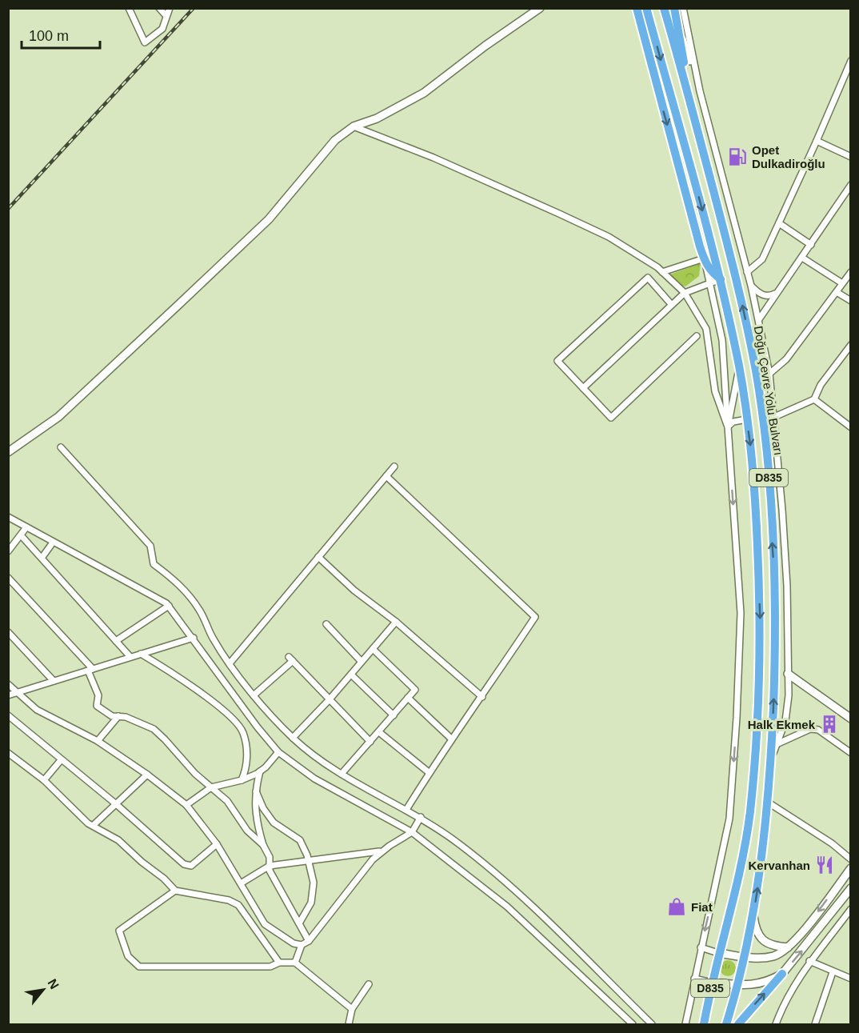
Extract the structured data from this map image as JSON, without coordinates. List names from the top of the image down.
{
  "streets": {
    "highway": ["Doğu Çevre Yolu Bulvarı", "D835"]
  },
  "crossings": [
    ["Doğu Çevre Yolu Bulvarı", "D835"]
  ],
  "places": {
    "fuel station": ["Opet Dulkadiroğlu"],
    "building": ["Halk Ekmek"],
    "restaurant": ["Kervanhan"],
    "shop": ["Fiat"]
  },
  "scale_bar": "100 m",
  "north": "top right"
}
